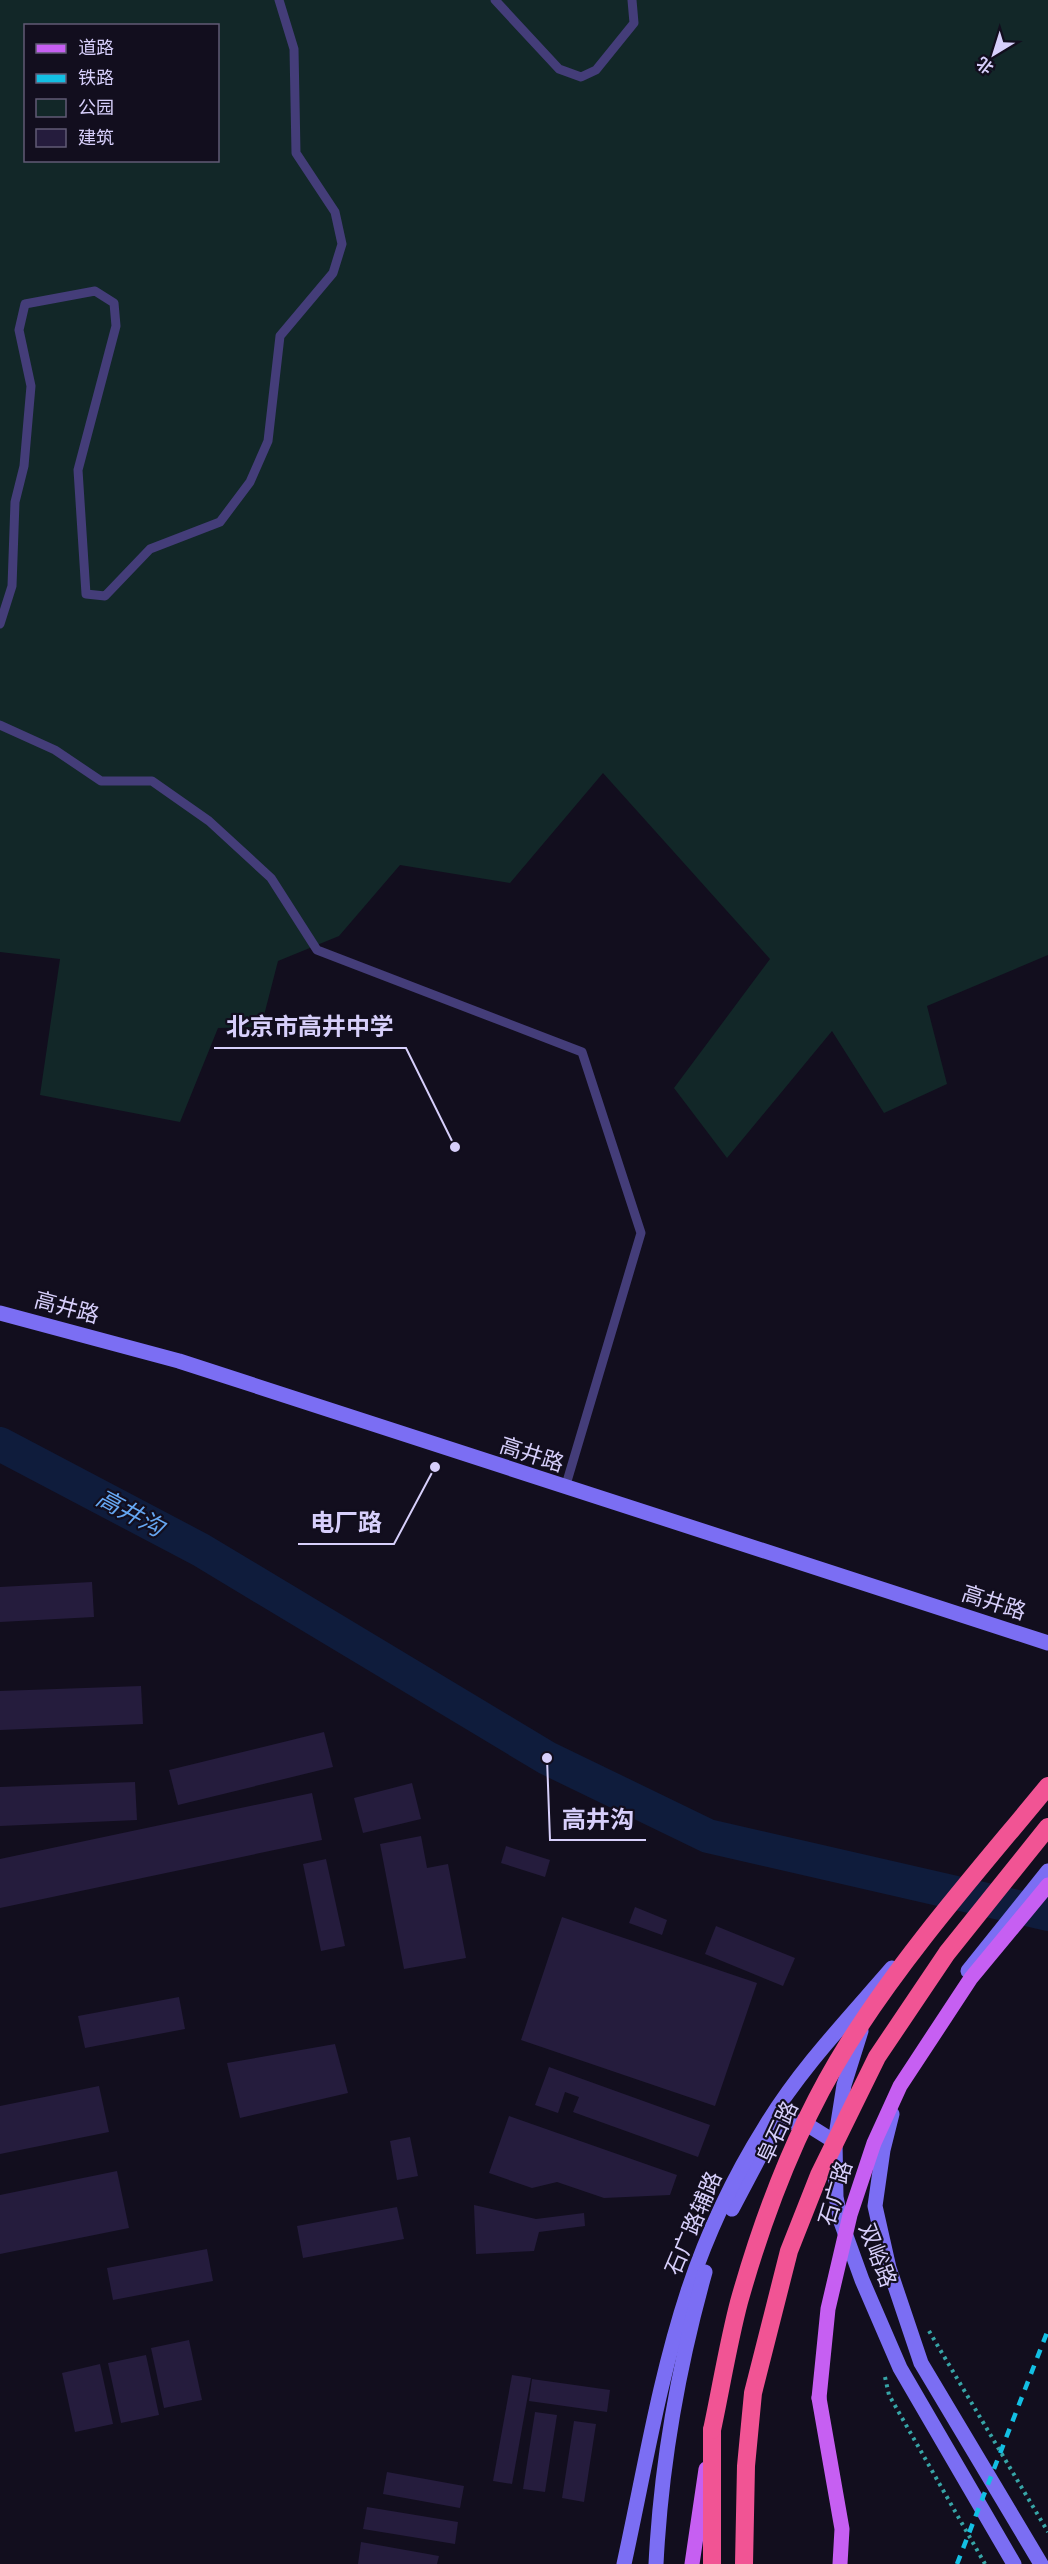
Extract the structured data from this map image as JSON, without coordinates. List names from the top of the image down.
{
  "streets": {
    "highway": ["阜石路"],
    "main road": ["石广路"],
    "street": ["高井路", "石广路辅路", "双峪路"]
  },
  "crossings": [
    ["石广路辅路", "双峪路"]
  ],
  "water": ["高井沟"],
  "places": ["北京市高井中学", "电厂路", "高井沟"],
  "legend": [
    "道路",
    "铁路",
    "公园",
    "建筑"
  ],
  "north": "bottom left"
}
